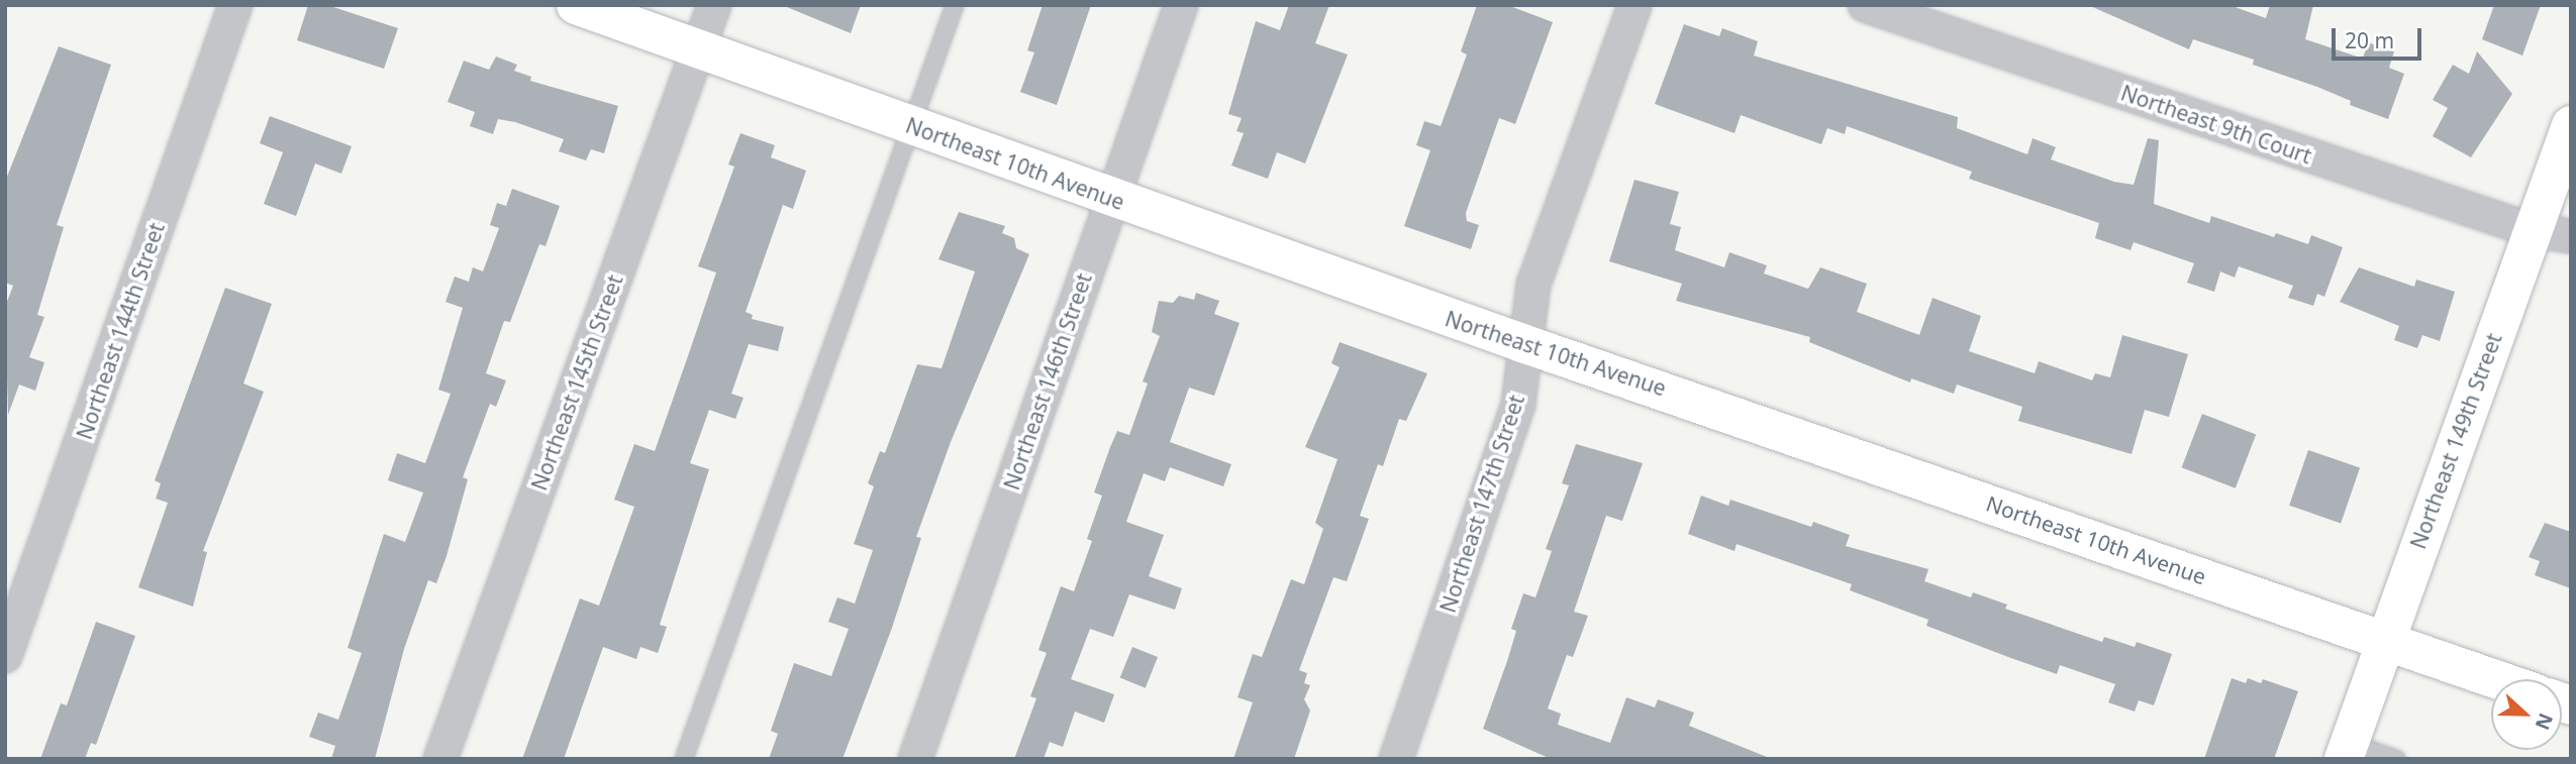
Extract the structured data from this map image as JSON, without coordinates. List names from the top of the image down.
{
  "streets": {
    "street": [
      "Northeast 9th Court",
      "Northeast 10th Avenue",
      "Northeast 144th Street",
      "Northeast 146th Street",
      "Northeast 145th Street",
      "Northeast 149th Street",
      "Northeast 147th Street"
    ]
  },
  "crossings": [
    ["Northeast 9th Court", "Northeast 149th Street"],
    ["Northeast 10th Avenue", "Northeast 146th Street"],
    ["Northeast 10th Avenue", "Northeast 145th Street"],
    ["Northeast 10th Avenue", "Northeast 149th Street"],
    ["Northeast 10th Avenue", "Northeast 147th Street"]
  ],
  "scale_bar": "20 m",
  "north": "right"
}
